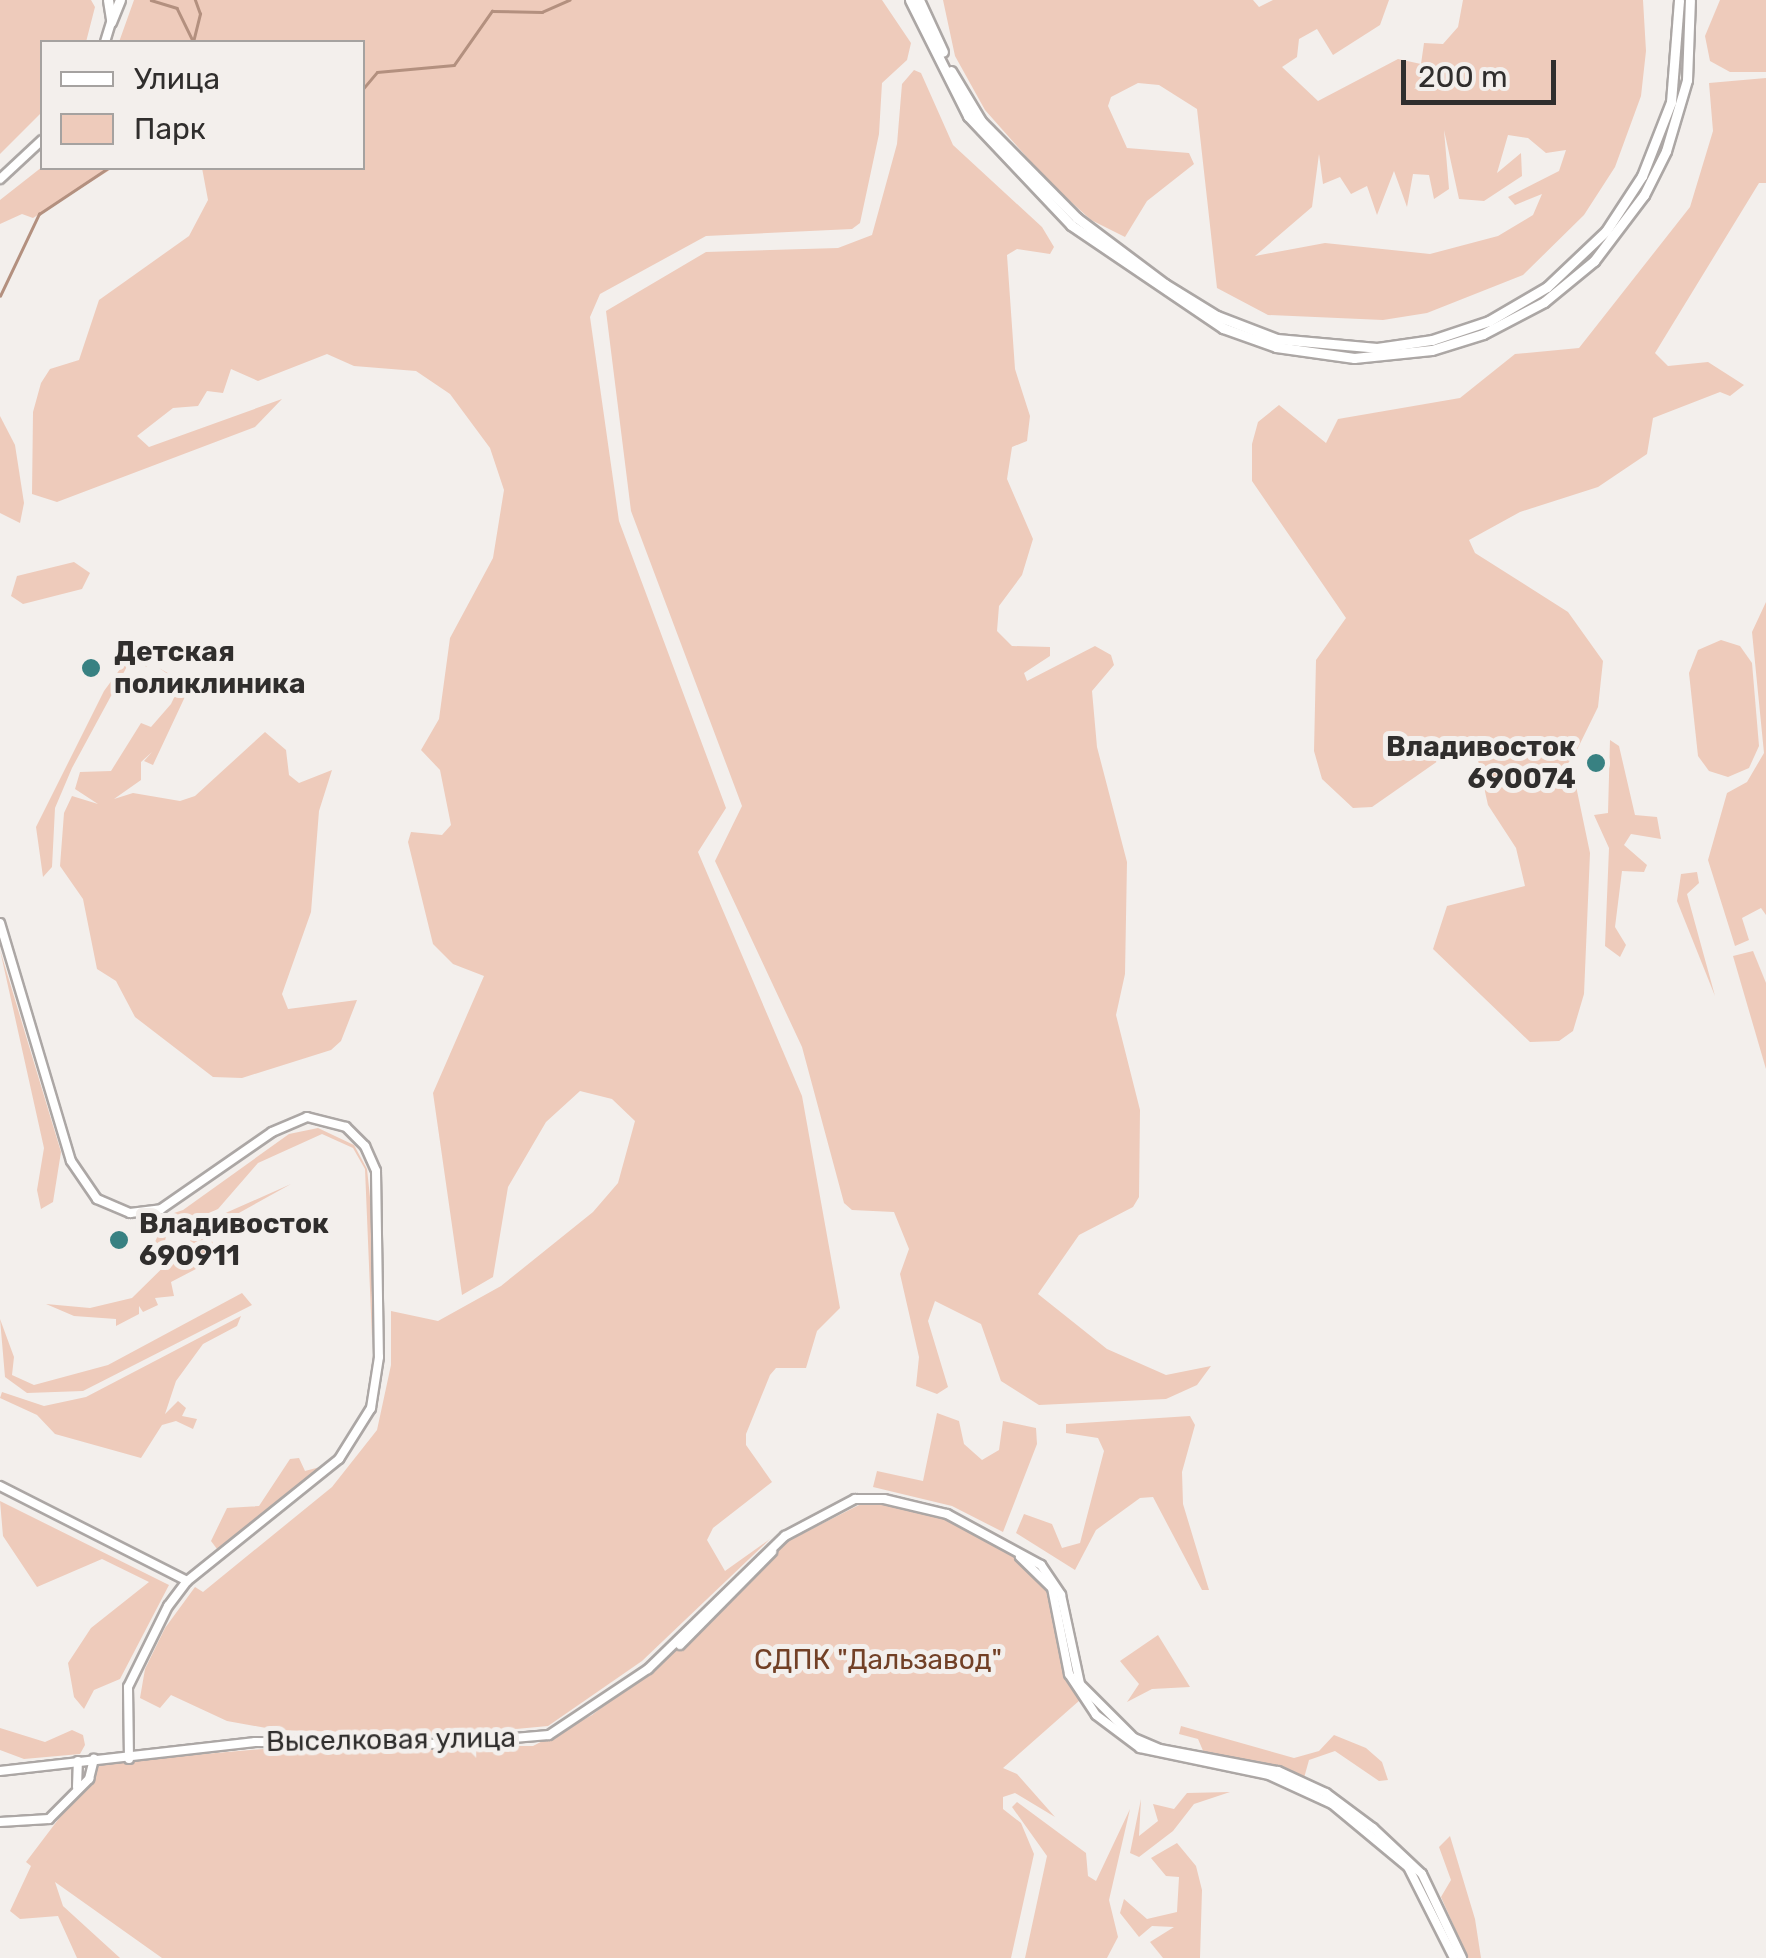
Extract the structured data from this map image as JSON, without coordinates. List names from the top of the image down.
{
  "streets": {
    "main road": ["Выселковая улица"]
  },
  "parks": ["СДПК \"Дальзавод\""],
  "places": ["Детская поликлиника", "Владивосток 690074", "Владивосток 690911"],
  "legend": ["Улица", "Парк"],
  "scale_bar": "200 m"
}
